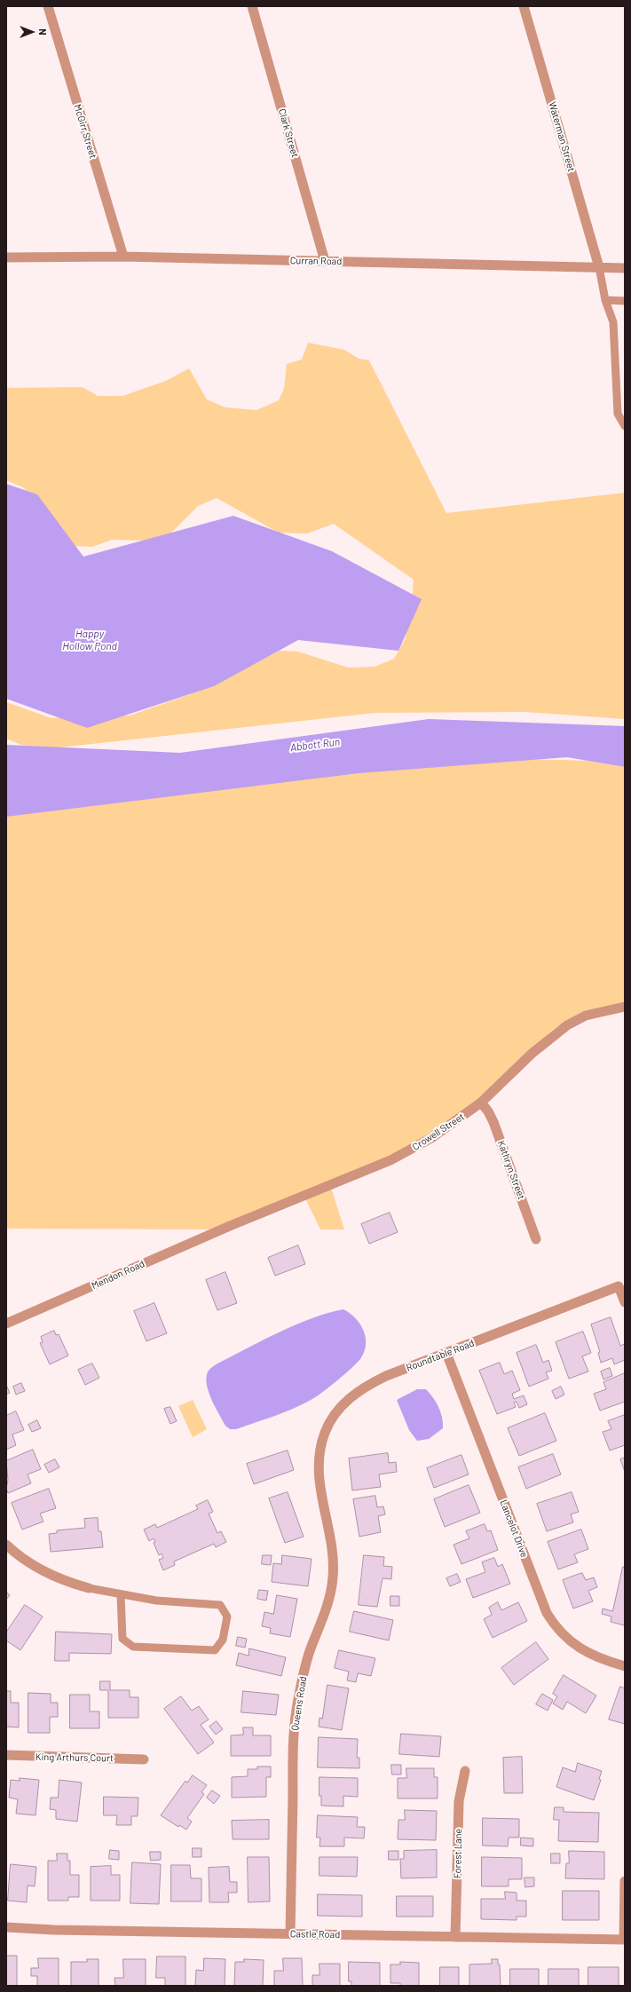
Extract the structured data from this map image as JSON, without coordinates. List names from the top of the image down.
{
  "streets": {
    "street": [
      "McGirr Street",
      "Clark Street",
      "Waterman Street",
      "Curran Road",
      "Crowell Street",
      "Kathryn Street",
      "Mendon Road",
      "Roundtable Road",
      "Lancelot Drive",
      "Queens Road",
      "King Arthurs Court",
      "Forest Lane",
      "Castle Road"
    ]
  },
  "crossings": [
    ["McGirr Street", "Curran Road"],
    ["Clark Street", "Curran Road"],
    ["Waterman Street", "Curran Road"],
    ["Crowell Street", "Kathryn Street"],
    ["Crowell Street", "Mendon Road"],
    ["Roundtable Road", "Lancelot Drive"],
    ["Roundtable Road", "Queens Road"],
    ["Queens Road", "Castle Road"],
    ["Forest Lane", "Castle Road"]
  ],
  "water": ["Happy Hollow Pond", "Abbott Run"],
  "north": "right"
}
